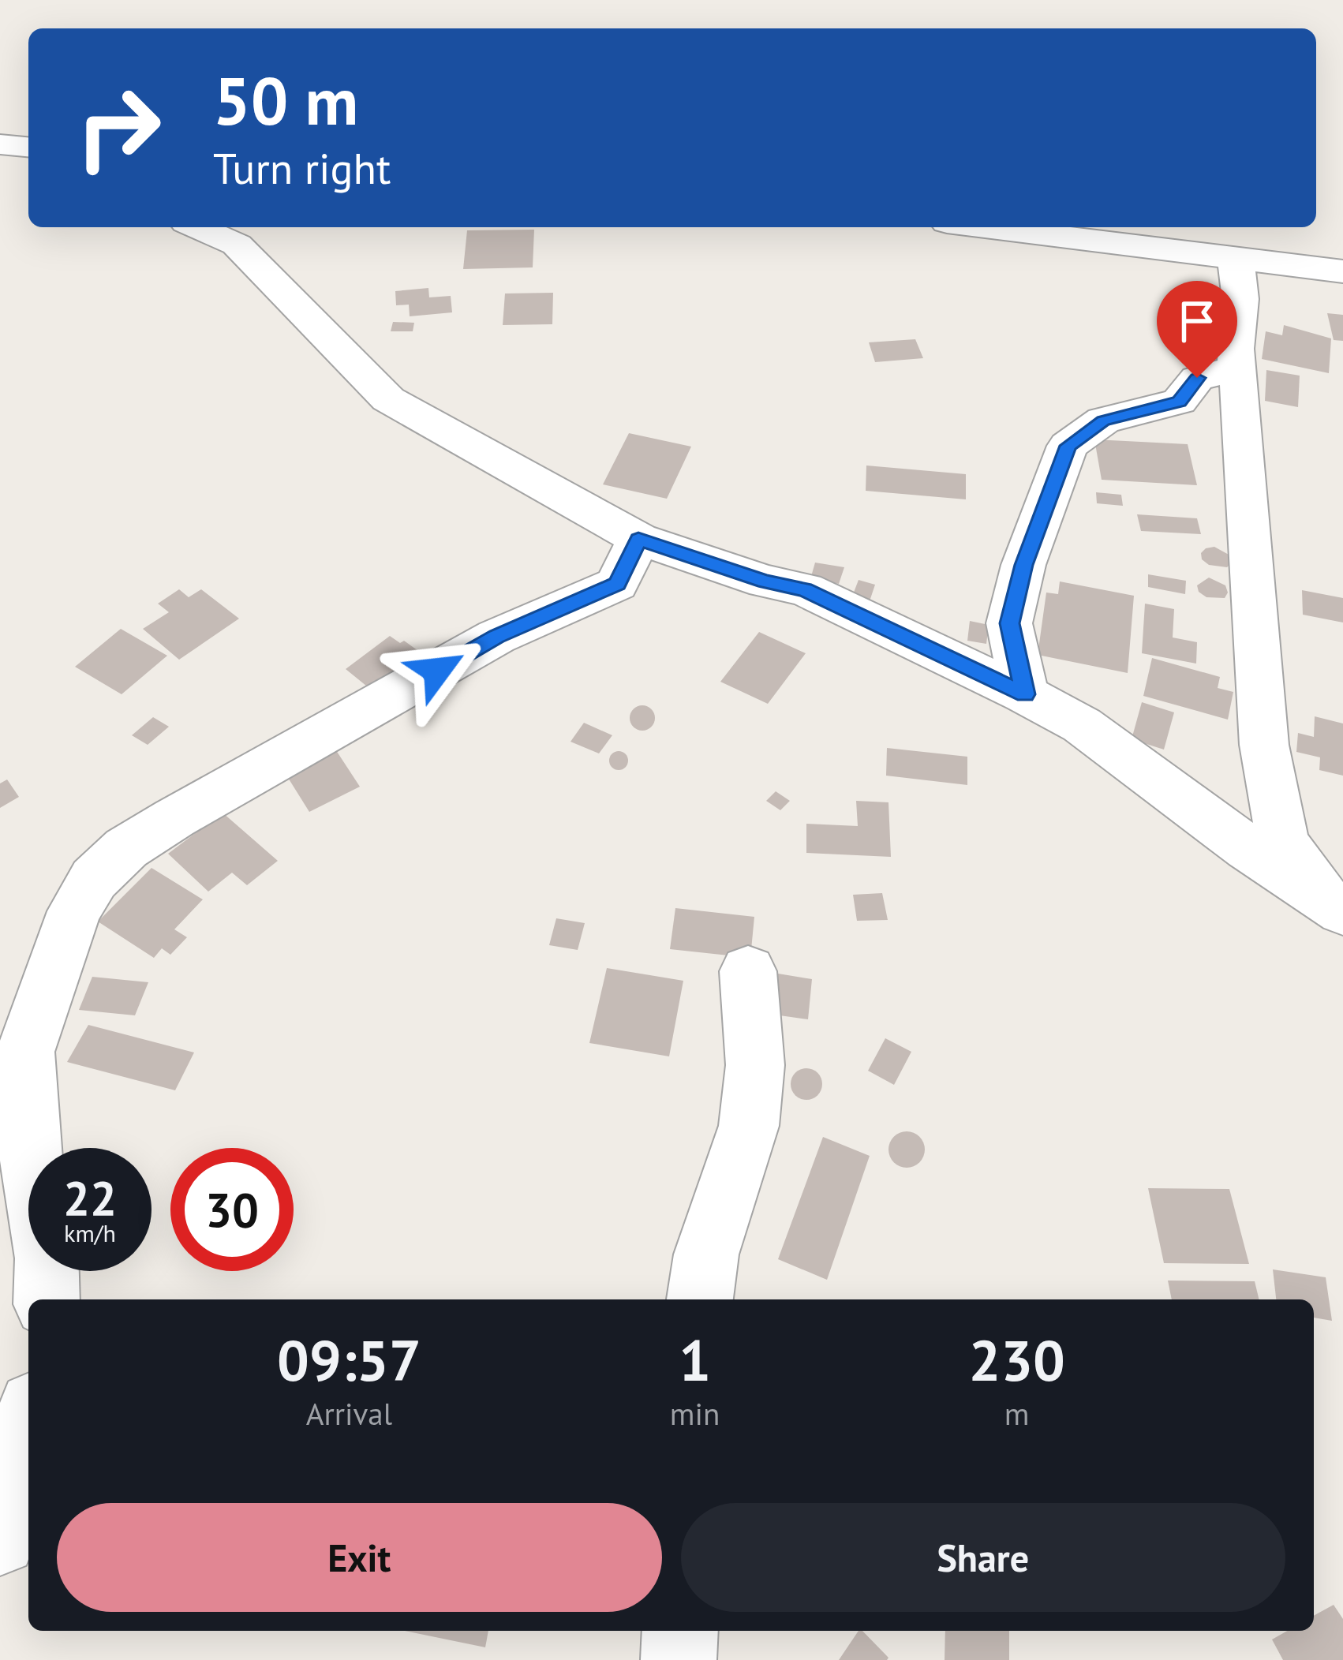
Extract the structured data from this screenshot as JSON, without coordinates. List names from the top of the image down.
{
  "page": {
    "turn": ["50 m", "Turn right"],
    "speed": "22 km/h",
    "limit": "30",
    "eta": [
      "09:57",
      "Arrival",
      "1",
      "min",
      "230",
      "m"
    ],
    "buttons": ["Exit", "Share"]
  }
}
